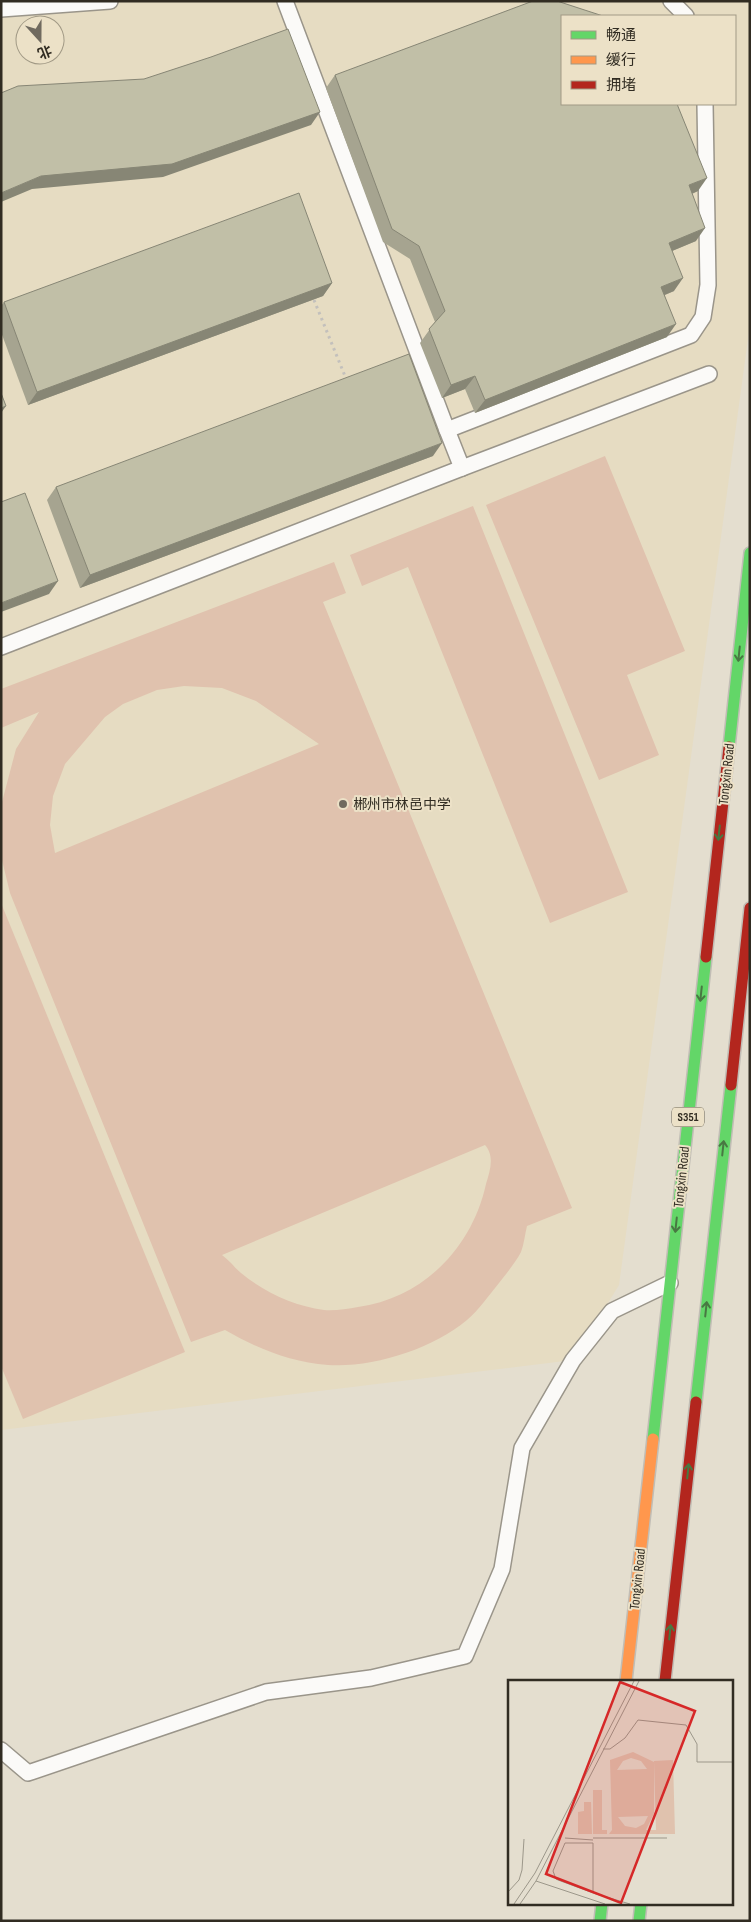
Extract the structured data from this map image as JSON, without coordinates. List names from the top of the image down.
{
  "streets": {
    "main road": ["Tongxin Road", "S351"]
  },
  "places": ["郴州市林邑中学"],
  "legend": ["畅通", "缓行", "拥堵"],
  "north": "bottom"
}
